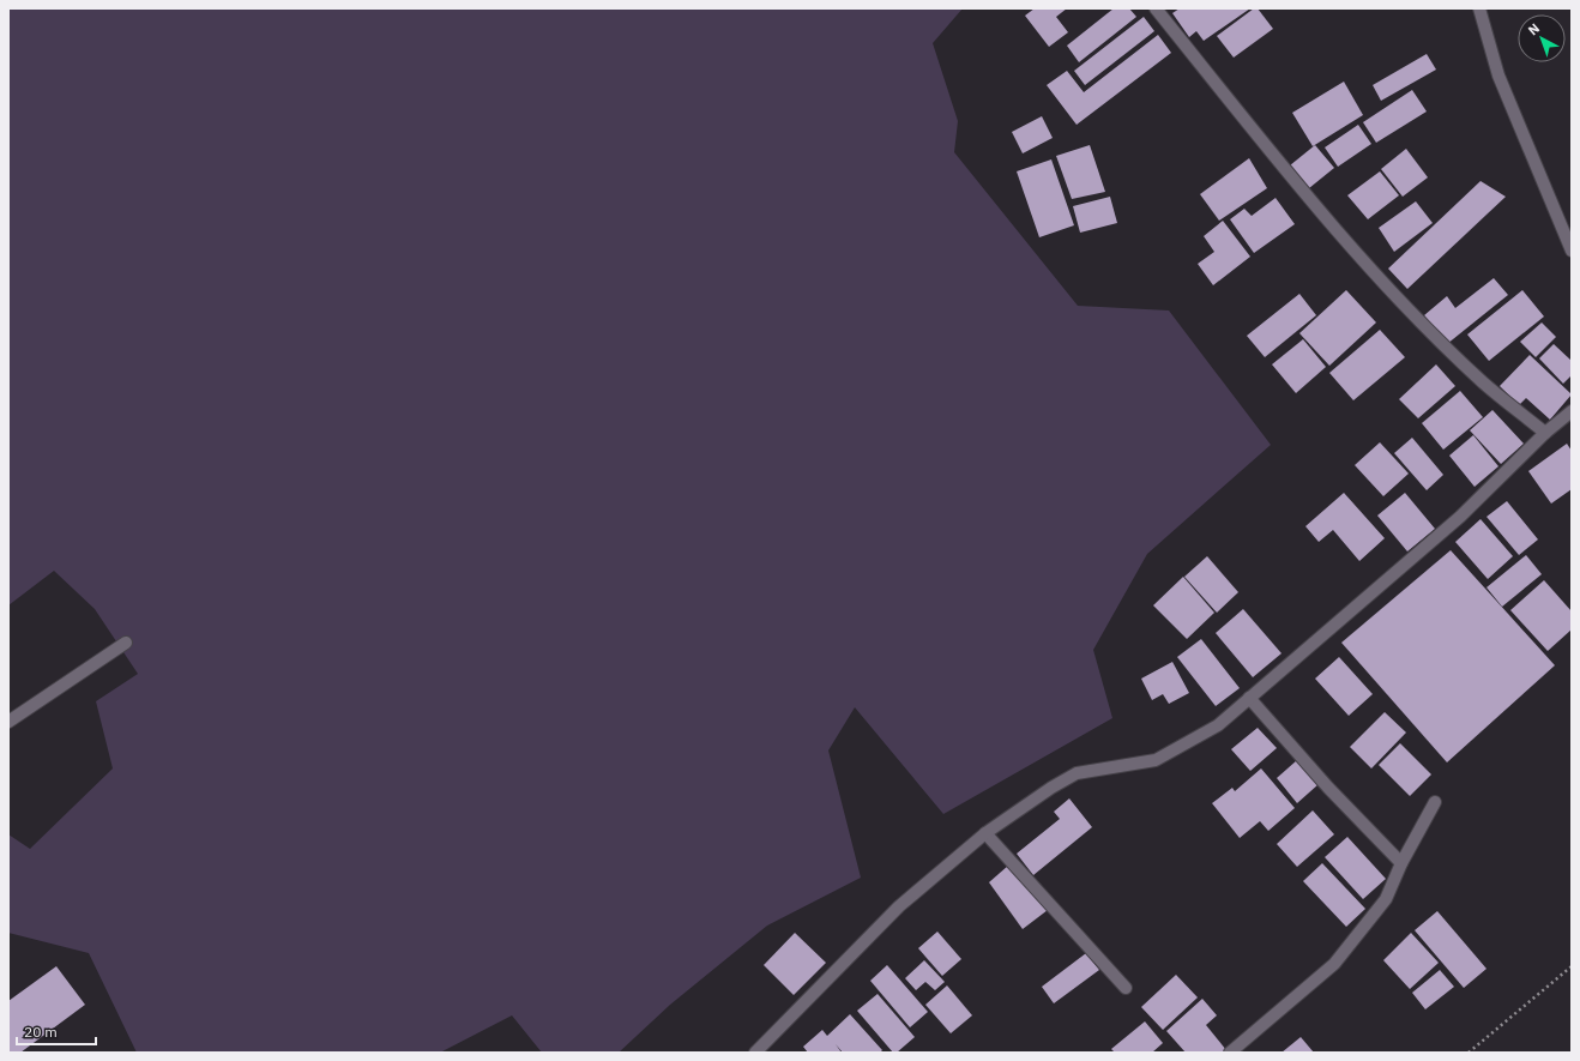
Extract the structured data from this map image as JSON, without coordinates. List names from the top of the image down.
{
  "scale_bar": "20 m",
  "north": "top left"
}
